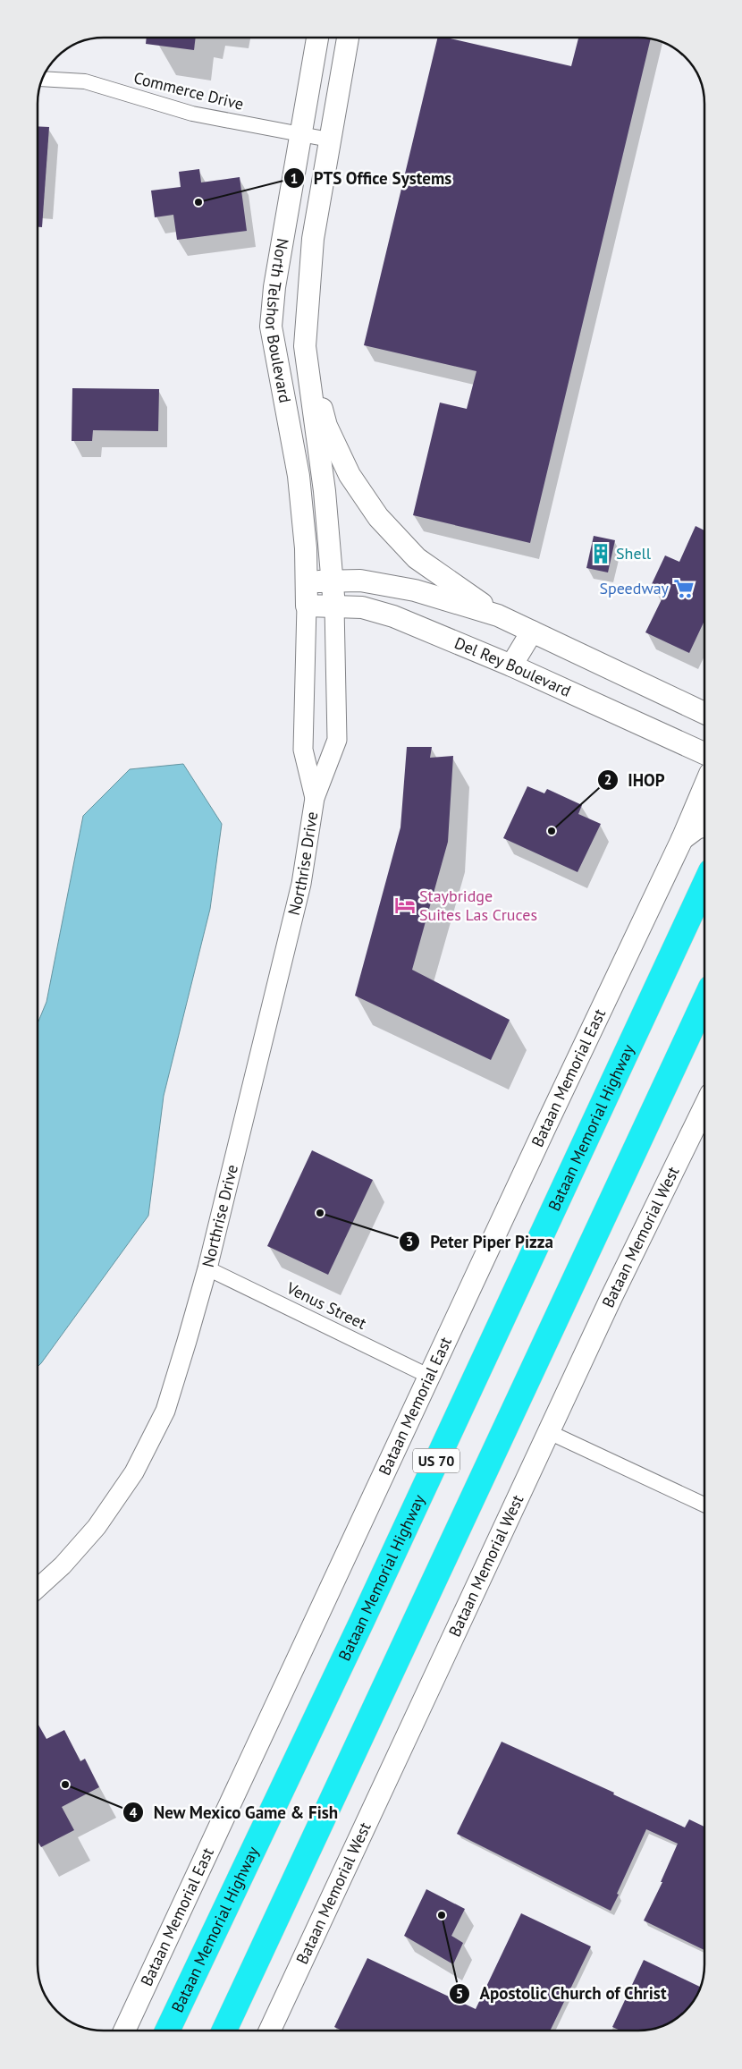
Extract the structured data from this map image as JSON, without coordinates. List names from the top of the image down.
{
  "streets": {
    "highway": ["Bataan Memorial Highway", "US 70"],
    "main road": [
      "North Telshor Boulevard",
      "Del Rey Boulevard",
      "Northrise Drive",
      "Bataan Memorial East",
      "Bataan Memorial West"
    ],
    "street": ["Commerce Drive", "Venus Street"]
  },
  "crossings": [
    ["Commerce Drive", "North Telshor Boulevard"],
    ["North Telshor Boulevard", "Northrise Drive"],
    ["Del Rey Boulevard", "Northrise Drive"],
    ["Northrise Drive", "Venus Street"],
    ["Bataan Memorial East", "Venus Street"]
  ],
  "places": {
    "other": [
      "PTS Office Systems",
      "IHOP",
      "Peter Piper Pizza",
      "New Mexico Game & Fish",
      "Apostolic Church of Christ"
    ],
    "building": ["Shell"],
    "supermarket": ["Speedway"],
    "hotel": ["Staybridge Suites Las Cruces"]
  }
}
